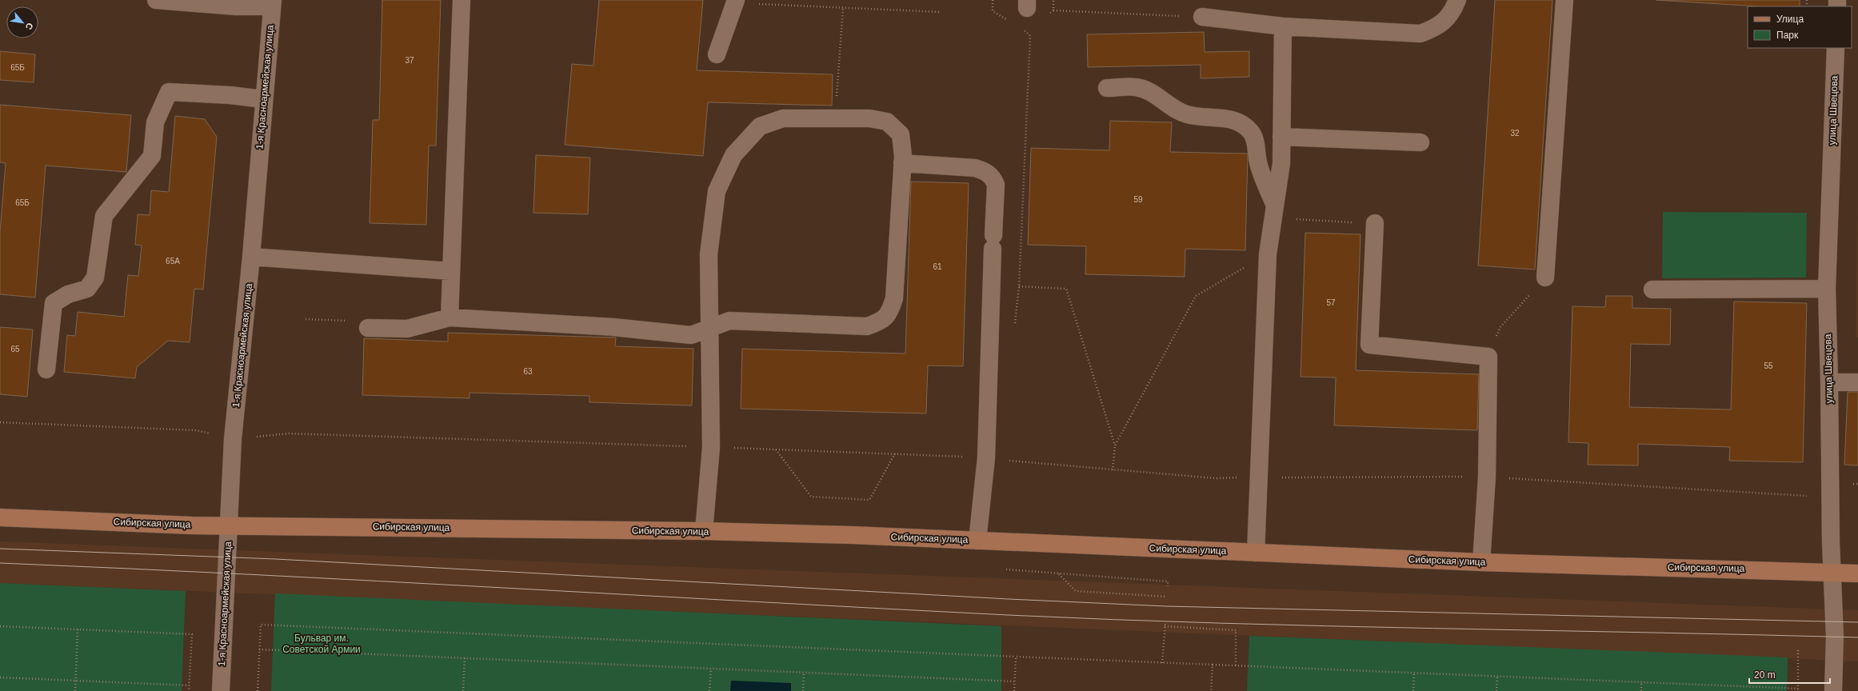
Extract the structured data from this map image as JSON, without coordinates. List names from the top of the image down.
{
  "streets": {
    "main road": ["Сибирская улица"],
    "street": ["1-я Красноармейская улица", "улица Швецова"]
  },
  "crossings": [
    ["1-я Красноармейская улица", "Сибирская улица"],
    ["улица Швецова", "Сибирская улица"]
  ],
  "parks": ["Бульвар им. Советской Армии"],
  "house_numbers": [
    "37",
    "65Б",
    "32",
    "59",
    "65Б",
    "65А",
    "61",
    "57",
    "65",
    "55",
    "63"
  ],
  "legend": ["Улица", "Парк"],
  "scale_bar": "20 m",
  "north": "bottom right"
}
